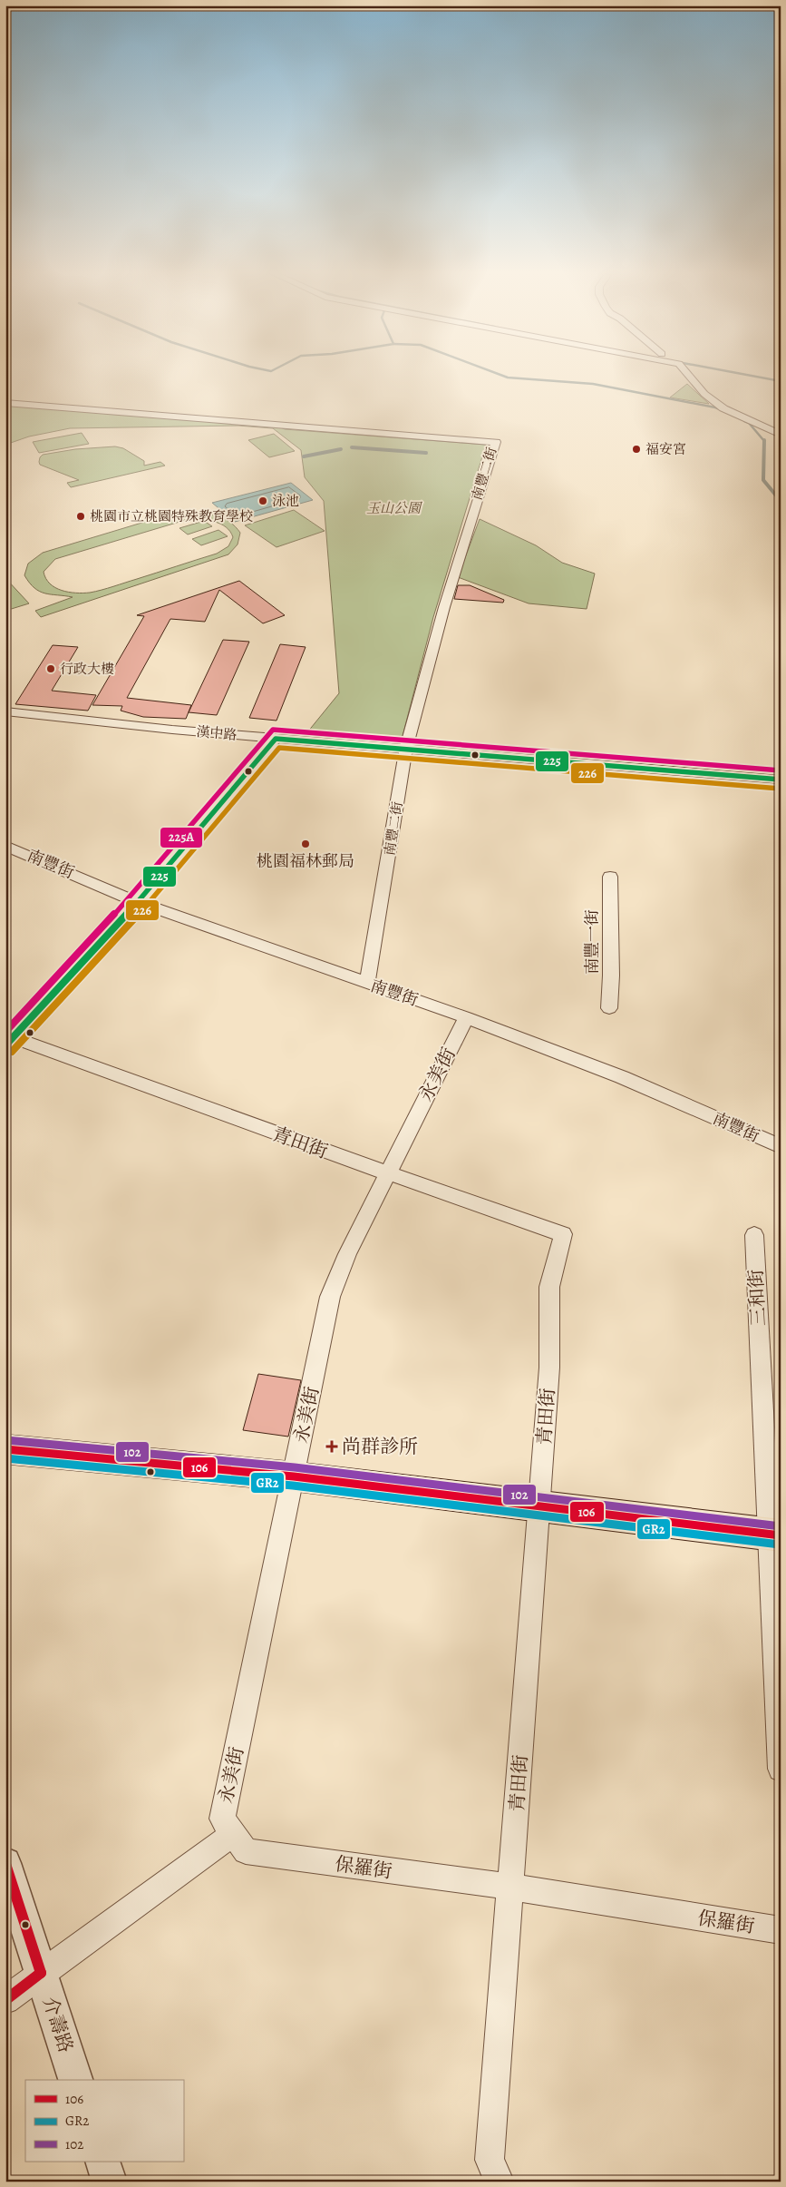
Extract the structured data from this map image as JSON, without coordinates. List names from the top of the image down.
{
  "streets": {
    "street": [
      "南豐二街",
      "漢中路",
      "南豐街",
      "南豐一街",
      "永美街",
      "青田街",
      "三和街",
      "保羅街",
      "介壽路"
    ]
  },
  "crossings": [
    ["南豐二街", "漢中路"],
    ["南豐二街", "南豐街"],
    ["南豐街", "永美街"],
    ["永美街", "青田街"],
    ["永美街", "保羅街"],
    ["青田街", "保羅街"]
  ],
  "parks": ["玉山公園"],
  "places": {
    "other": [
      "福安宮",
      "泳池",
      "桃園市立桃園特殊教育學校",
      "行政大樓",
      "桃園福林郵局"
    ],
    "health": ["尚群診所"]
  },
  "lines": [
    "transit line 225A",
    "transit line 225",
    "transit line 226",
    "transit line 102",
    "transit line 106",
    "transit line GR2"
  ],
  "legend": ["106", "GR2", "102"]
}
